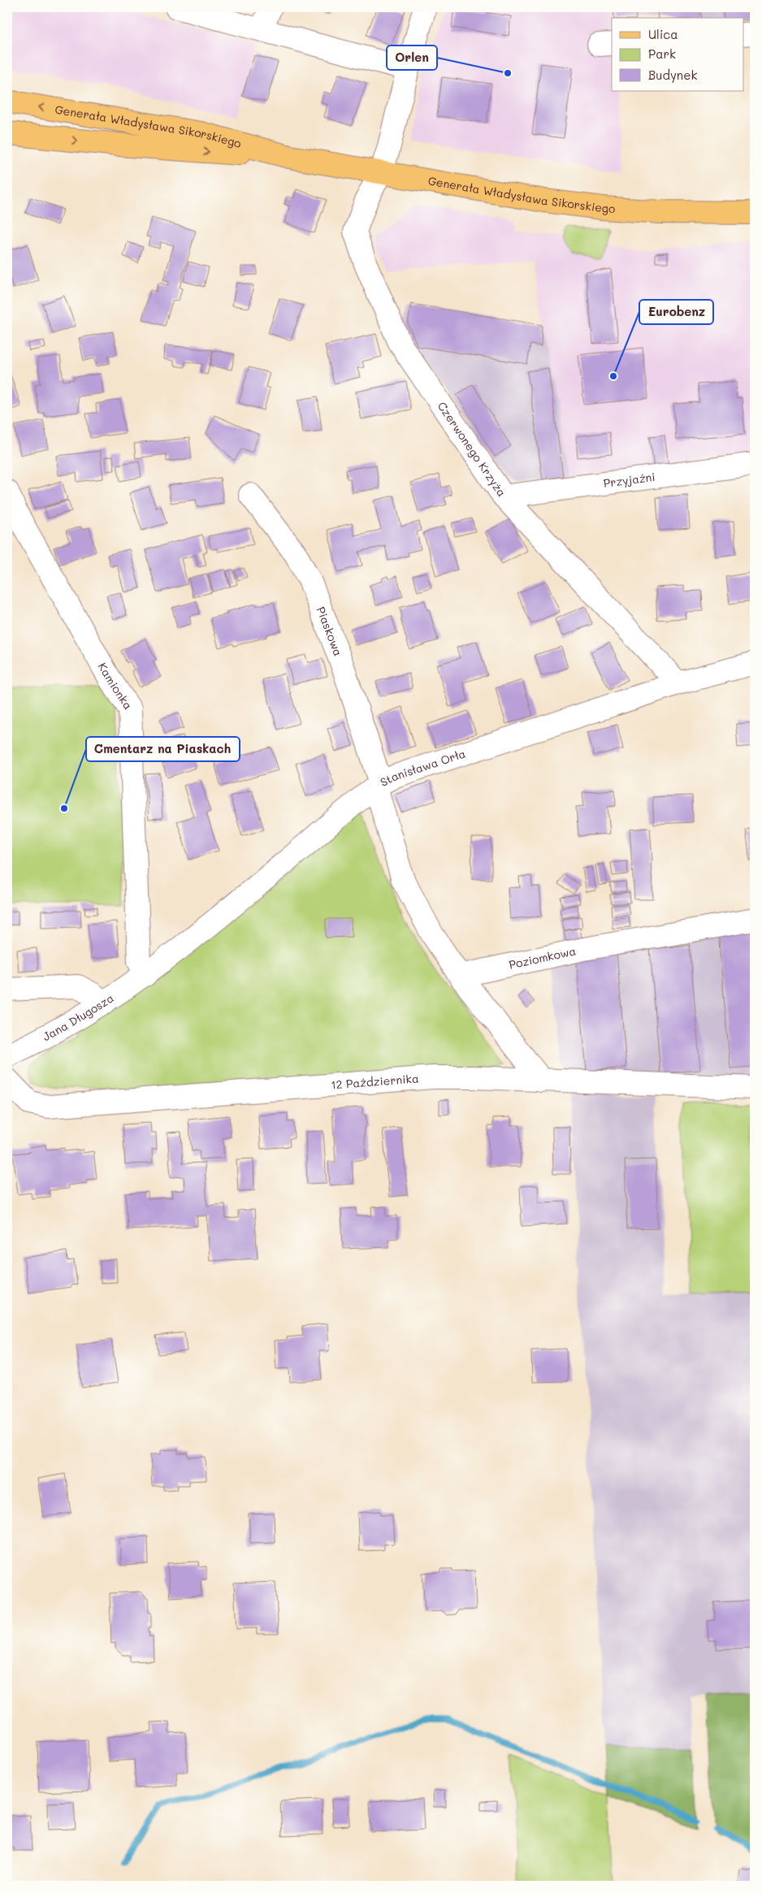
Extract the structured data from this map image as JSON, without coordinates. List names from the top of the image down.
{
  "streets": {
    "main road": ["Generała Władysława Sikorskiego"],
    "street": [
      "Czerwonego Krzyża",
      "Przyjaźni",
      "Piaskowa",
      "Kamionka",
      "Stanisława Orła",
      "Poziomkowa",
      "Jana Długosza",
      "12 Października"
    ]
  },
  "crossings": [
    ["Generała Władysława Sikorskiego", "Czerwonego Krzyża"],
    ["Czerwonego Krzyża", "Przyjaźni"],
    ["Czerwonego Krzyża", "Stanisława Orła"],
    ["Piaskowa", "Stanisława Orła"],
    ["Piaskowa", "Poziomkowa"],
    ["Kamionka", "Stanisława Orła"],
    ["Kamionka", "Jana Długosza"],
    ["Stanisława Orła", "Jana Długosza"]
  ],
  "places": ["Orlen", "Eurobenz", "Cmentarz na Piaskach"],
  "legend": ["Ulica", "Park", "Budynek"]
}
